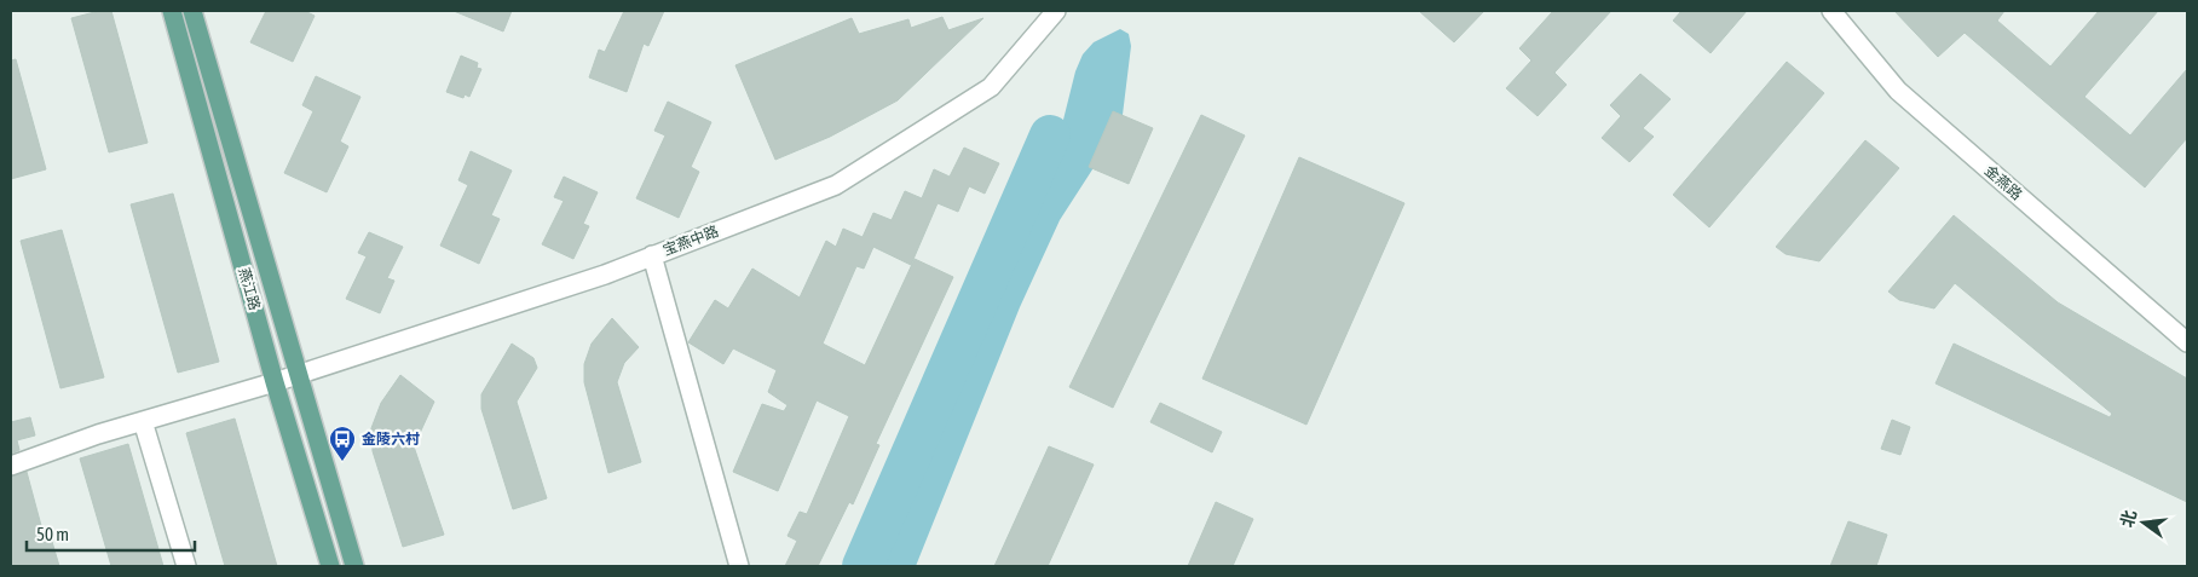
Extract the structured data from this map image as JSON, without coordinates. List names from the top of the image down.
{
  "streets": {
    "main road": ["燕江路"],
    "street": ["金燕路", "宝燕中路"]
  },
  "crossings": [
    ["宝燕中路", "燕江路"]
  ],
  "places": {
    "bus stop": ["金陵六村"]
  },
  "scale_bar": "50 m",
  "north": "left"
}
